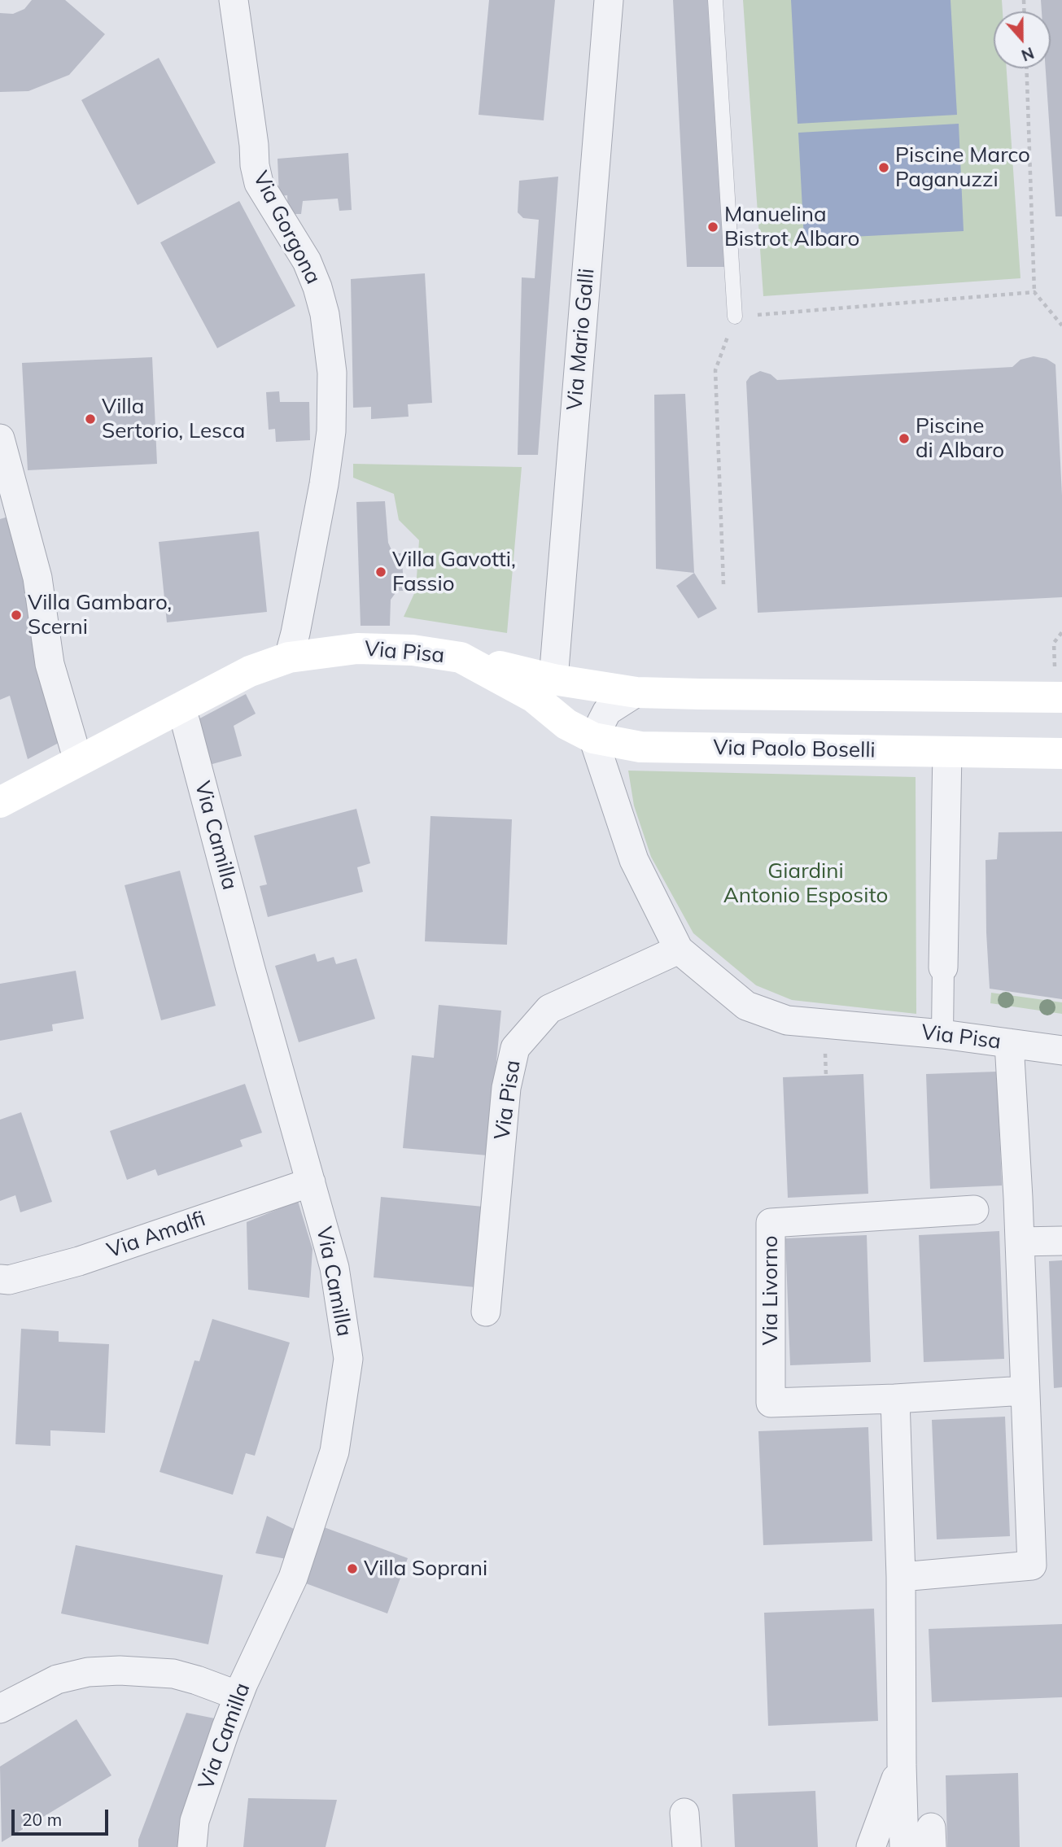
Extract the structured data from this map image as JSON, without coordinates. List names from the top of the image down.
{
  "streets": {
    "main road": ["Via Pisa", "Via Paolo Boselli"],
    "street": [
      "Via Gorgona",
      "Via Mario Galli",
      "Via Camilla",
      "Via Amalfi",
      "Via Livorno"
    ]
  },
  "crossings": [
    ["Via Gorgona", "Via Pisa"],
    ["Via Pisa", "Via Paolo Boselli"],
    ["Via Pisa", "Via Camilla"],
    ["Via Camilla", "Via Amalfi"]
  ],
  "parks": ["Giardini Antonio Esposito"],
  "places": [
    "Piscine Marco Paganuzzi",
    "Manuelina Bistrot Albaro",
    "Villa Sertorio, Lesca",
    "Piscine di Albaro",
    "Villa Gavotti, Fassio",
    "Villa Gambaro, Scerni",
    "Villa Soprani"
  ],
  "scale_bar": "20 m",
  "north": "bottom"
}
